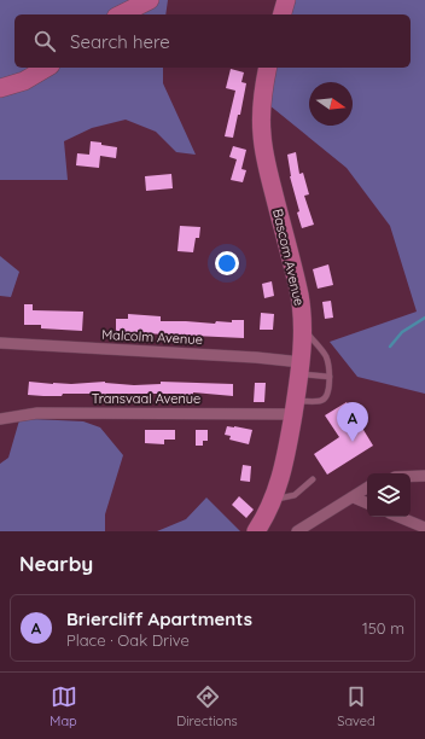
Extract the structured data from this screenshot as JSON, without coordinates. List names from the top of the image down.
{
  "streets": {
    "main road": ["Bascom Avenue"],
    "street": ["Malcolm Avenue", "Transvaal Avenue"]
  },
  "crossings": [
    ["Bascom Avenue", "Malcolm Avenue"],
    ["Bascom Avenue", "Transvaal Avenue"]
  ],
  "north": "right",
  "page": {
    "search": "Search here",
    "pins": "A",
    "heading": "Nearby",
    "list": [
      {
        "mark": "A",
        "name": "Briercliff Apartments",
        "note": "Place · Oak Drive",
        "value": "150 m"
      }
    ],
    "nav": ["Map", "Directions", "Saved"]
  }
}
